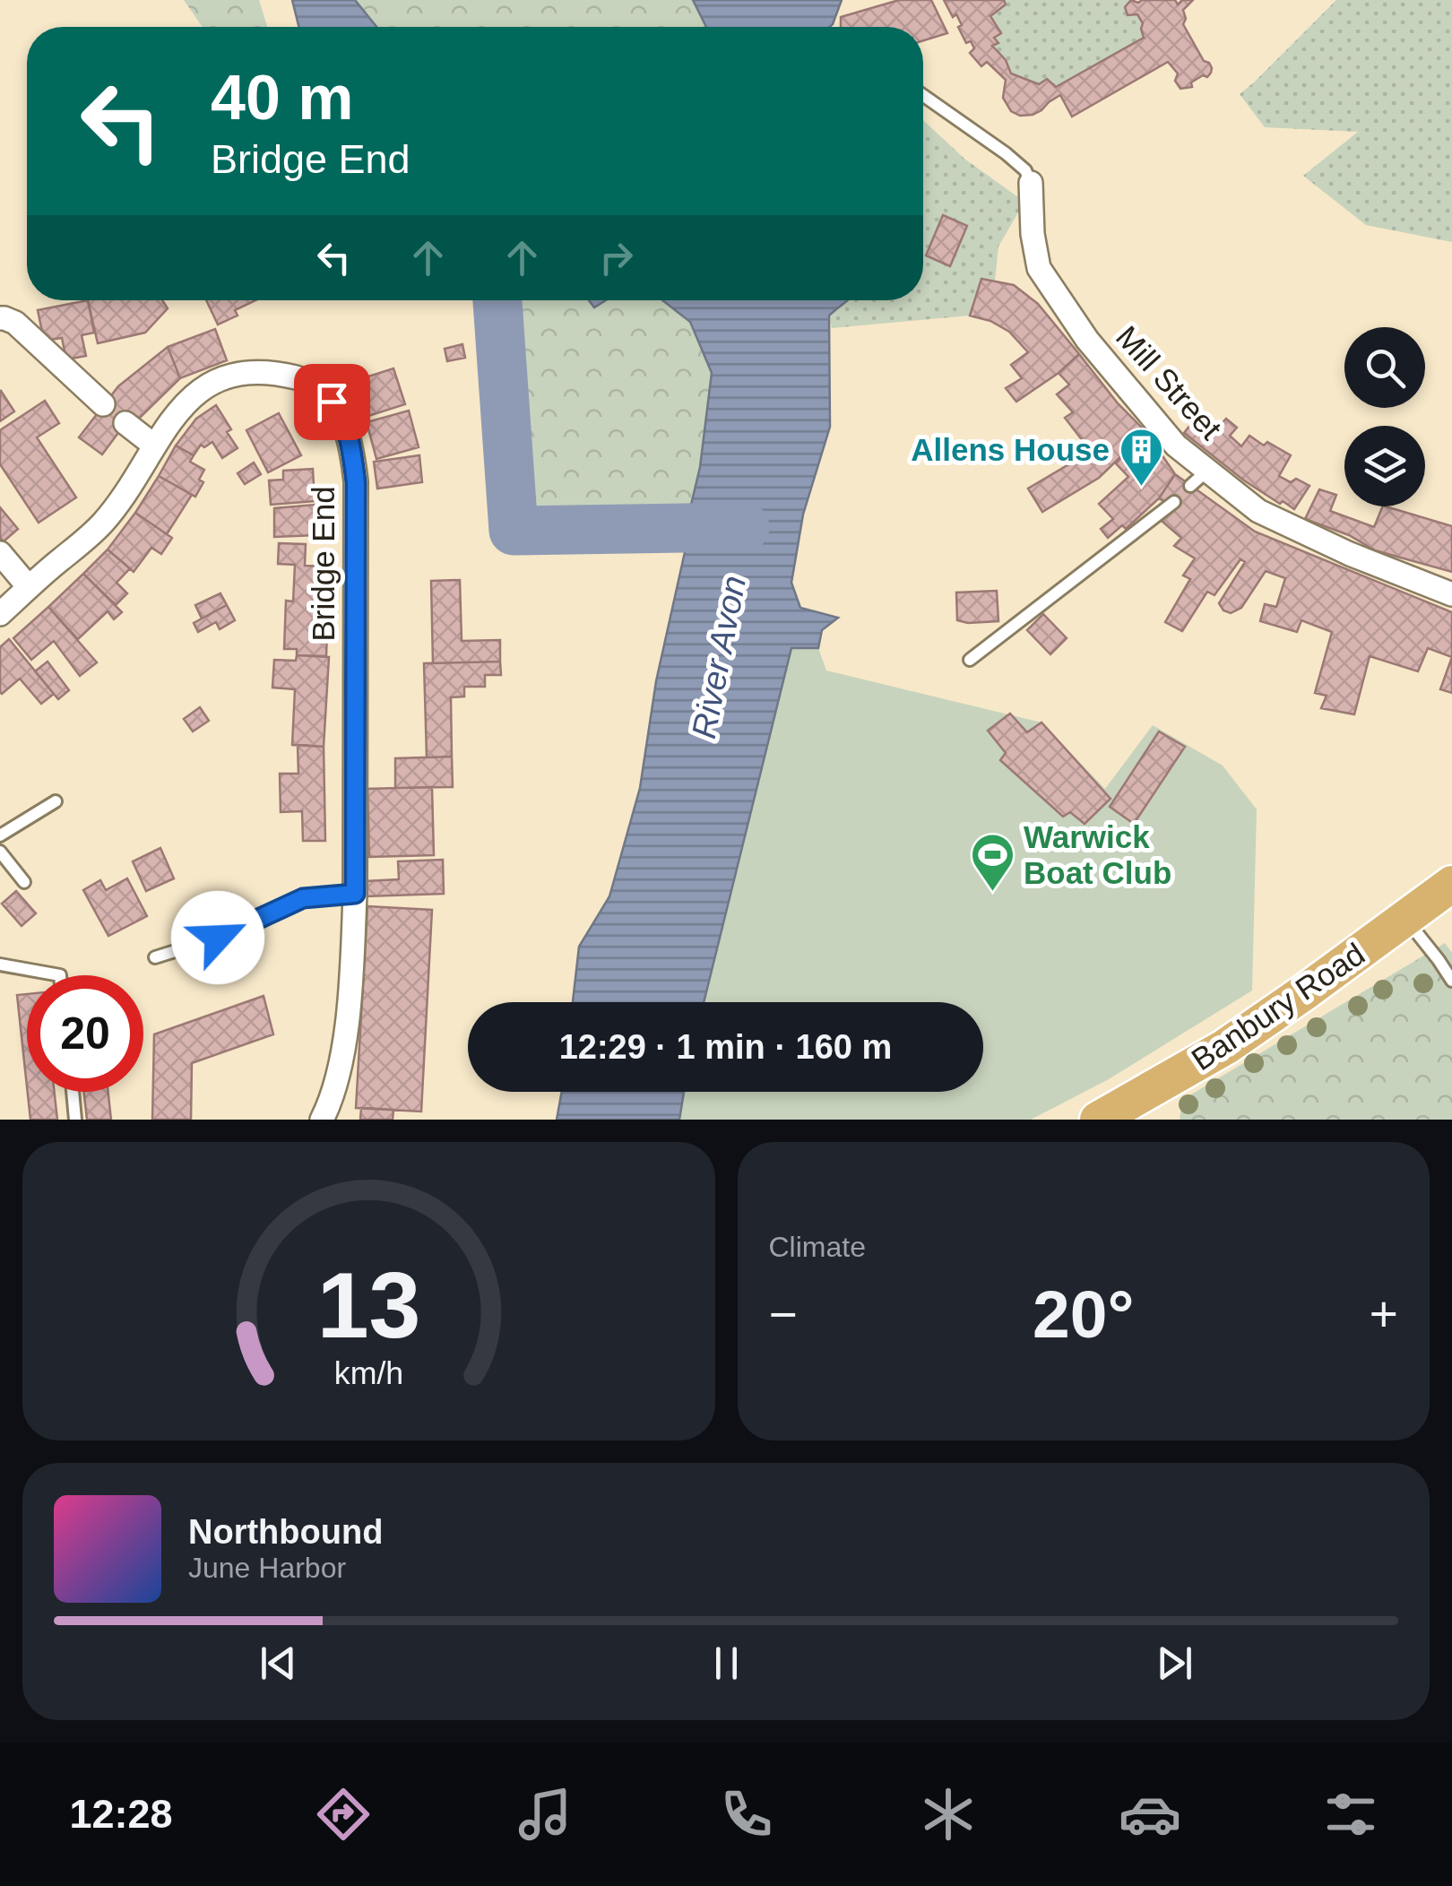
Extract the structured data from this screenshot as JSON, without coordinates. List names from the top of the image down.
{
  "streets": {
    "main road": ["Banbury Road"],
    "street": ["Mill Street", "Bridge End"]
  },
  "water": ["River Avon"],
  "places": {
    "building": ["Allens House"],
    "sports": ["Warwick Boat Club"]
  },
  "page": {
    "turn": ["40 m", "Bridge End"],
    "limit": "20",
    "trip": "12:29 · 1 min · 160 m",
    "tile": "Climate",
    "heat": ["−", "20°", "+"],
    "song": ["Northbound", "June Harbor"],
    "tabs": "12:28",
    "gauge": ["13", "km/h"]
  }
}
